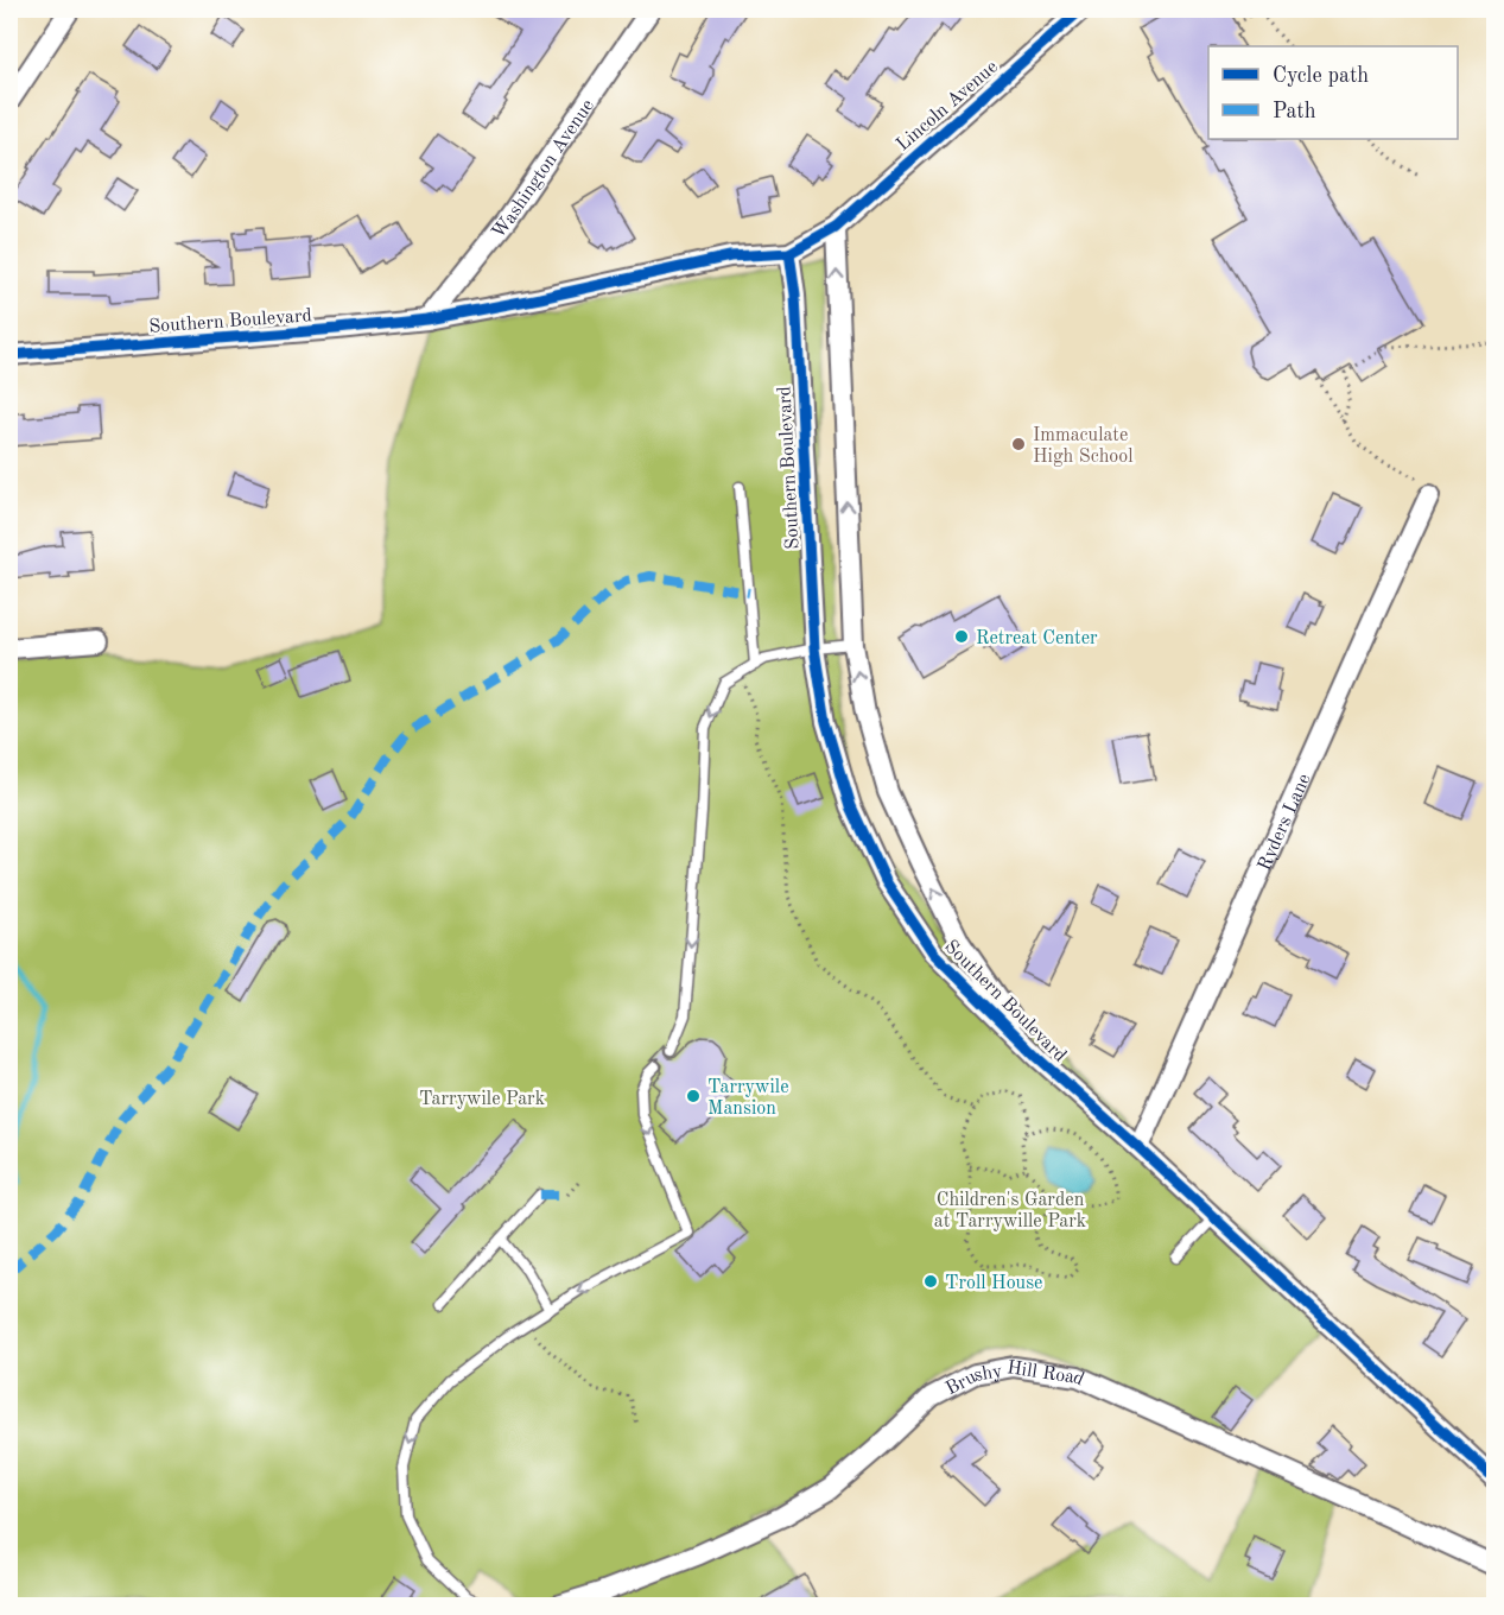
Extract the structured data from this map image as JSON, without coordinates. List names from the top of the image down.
{
  "streets": {
    "street": [
      "Lincoln Avenue",
      "Washington Avenue",
      "Southern Boulevard",
      "Ryders Lane",
      "Brushy Hill Road"
    ]
  },
  "crossings": [
    ["Lincoln Avenue", "Southern Boulevard"],
    ["Washington Avenue", "Southern Boulevard"],
    ["Southern Boulevard", "Ryders Lane"]
  ],
  "parks": ["Tarrywile Park", "Children's Garden at Tarrywille Park"],
  "places": [
    "Immaculate High School",
    "Retreat Center",
    "Tarrywile Mansion",
    "Troll House"
  ],
  "legend": ["Cycle path", "Path"]
}
